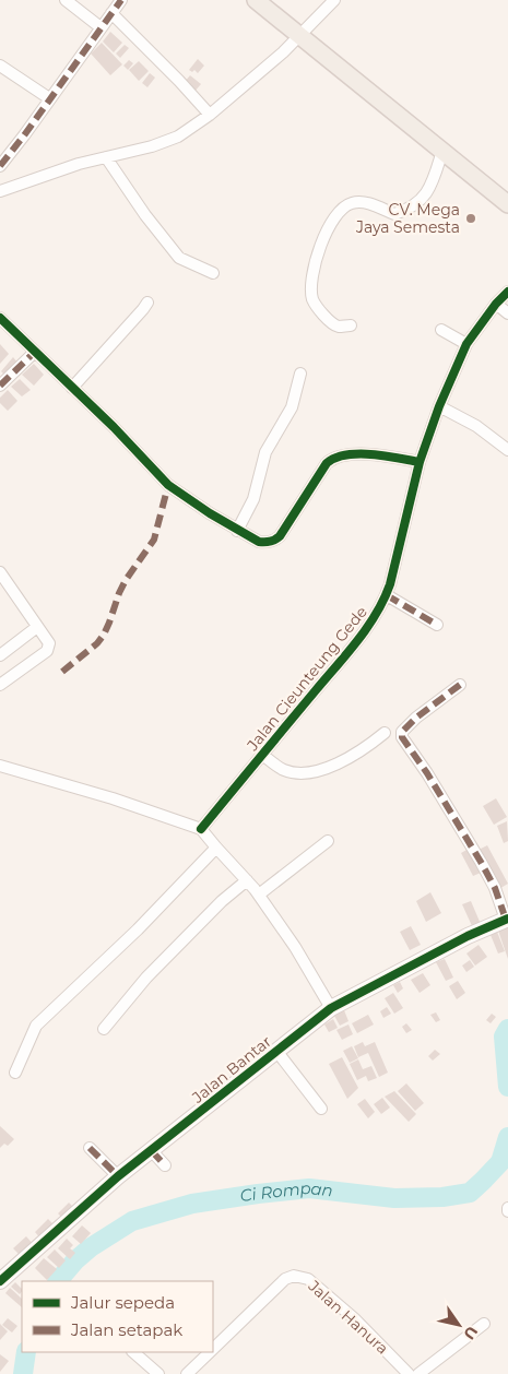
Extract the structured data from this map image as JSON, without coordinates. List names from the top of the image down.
{
  "streets": {
    "street": ["Jalan Cieunteung Gede", "Jalan Bantar", "Jalan Hanura"]
  },
  "water": ["Ci Rompan"],
  "places": ["CV. Mega Jaya Semesta"],
  "legend": ["Jalur sepeda", "Jalan setapak"],
  "north": "bottom right"
}
